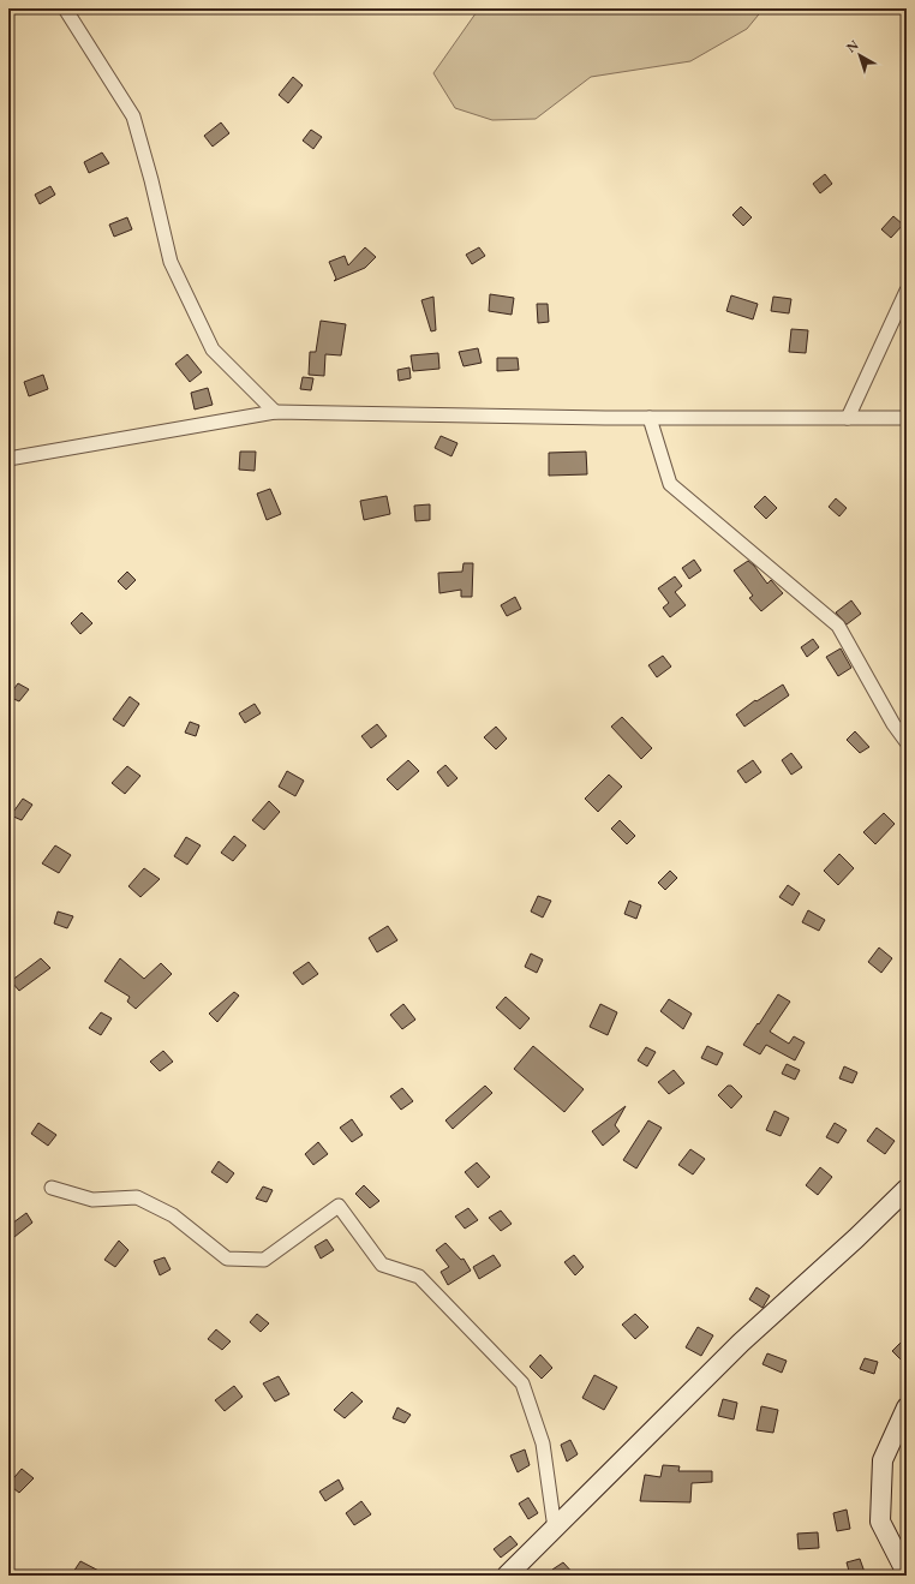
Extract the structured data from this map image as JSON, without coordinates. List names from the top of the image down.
{
  "north": "top left"
}
